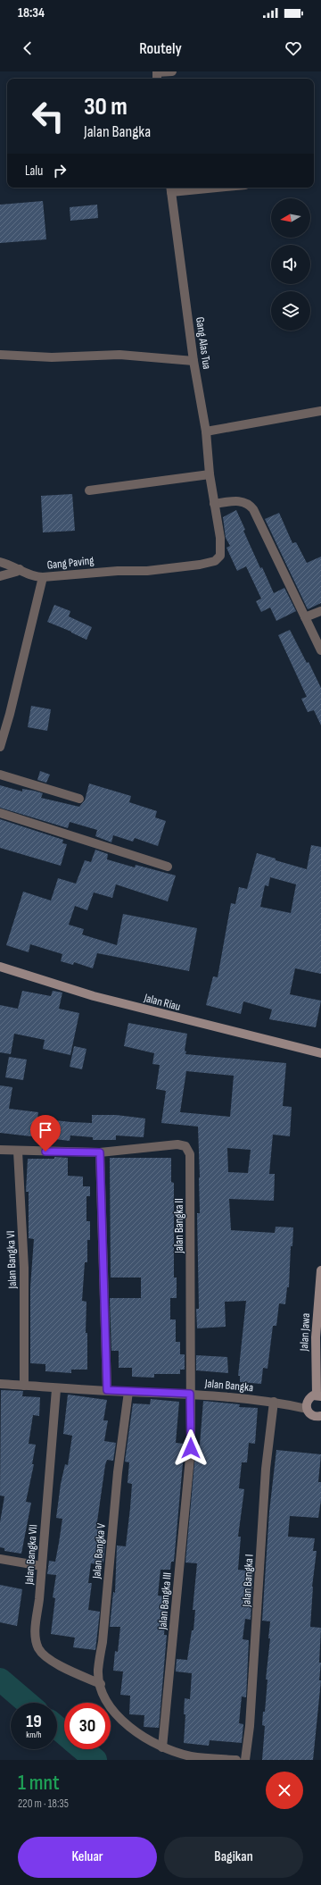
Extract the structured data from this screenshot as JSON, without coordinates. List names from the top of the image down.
{
  "streets": {
    "main road": ["Jalan Riau", "Jalan Jawa"],
    "street": [
      "Gang Alas Tua",
      "Gang Paving",
      "Jalan Bangka II",
      "Jalan Bangka VI",
      "Jalan Bangka",
      "Jalan Bangka V",
      "Jalan Bangka VII",
      "Jalan Bangka I",
      "Jalan Bangka III"
    ]
  },
  "crossings": [
    ["Gang Alas Tua", "Gang Paving"],
    ["Jalan Bangka II", "Jalan Bangka"],
    ["Jalan Bangka II", "Jalan Bangka III"],
    ["Jalan Bangka VI", "Jalan Bangka"],
    ["Jalan Bangka", "Jalan Bangka V"],
    ["Jalan Bangka", "Jalan Bangka VII"],
    ["Jalan Bangka", "Jalan Bangka I"],
    ["Jalan Bangka", "Jalan Bangka III"],
    ["Jalan Bangka V", "Jalan Bangka VII"],
    ["Jalan Bangka V", "Jalan Bangka III"]
  ],
  "north": "left",
  "page": {
    "status": "18:34",
    "header": "Routely",
    "turn": ["30 m", "Jalan Bangka"],
    "then": "Lalu",
    "speed": "19 km/h",
    "limit": "30",
    "heading": ["1 mnt", "220 m · 18:35"],
    "buttons": ["Keluar", "Bagikan"]
  }
}
